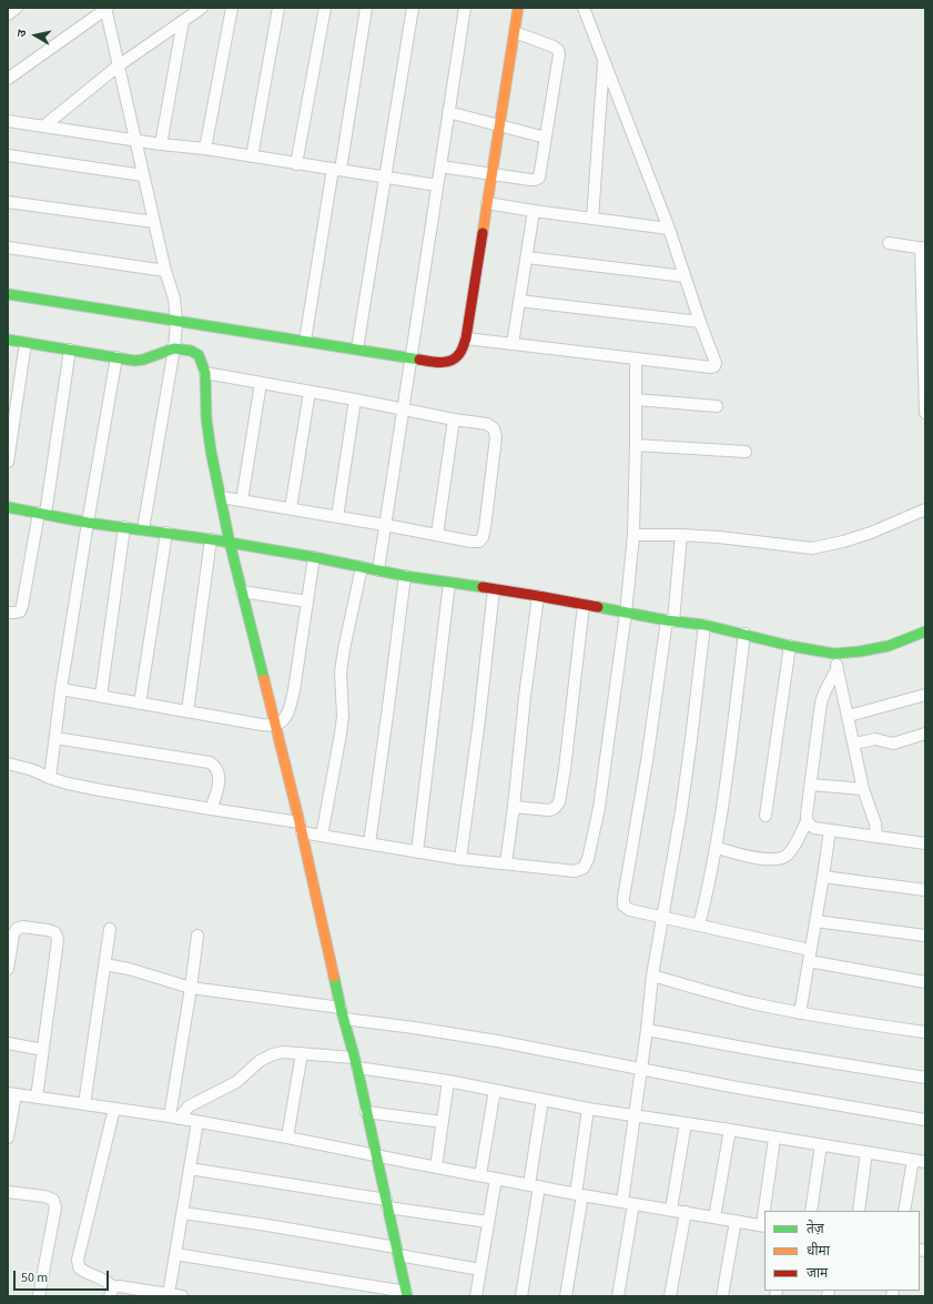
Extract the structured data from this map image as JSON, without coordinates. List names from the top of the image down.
{
  "legend": ["तेज़", "धीमा", "जाम"],
  "scale_bar": "50 m",
  "north": "left"
}
